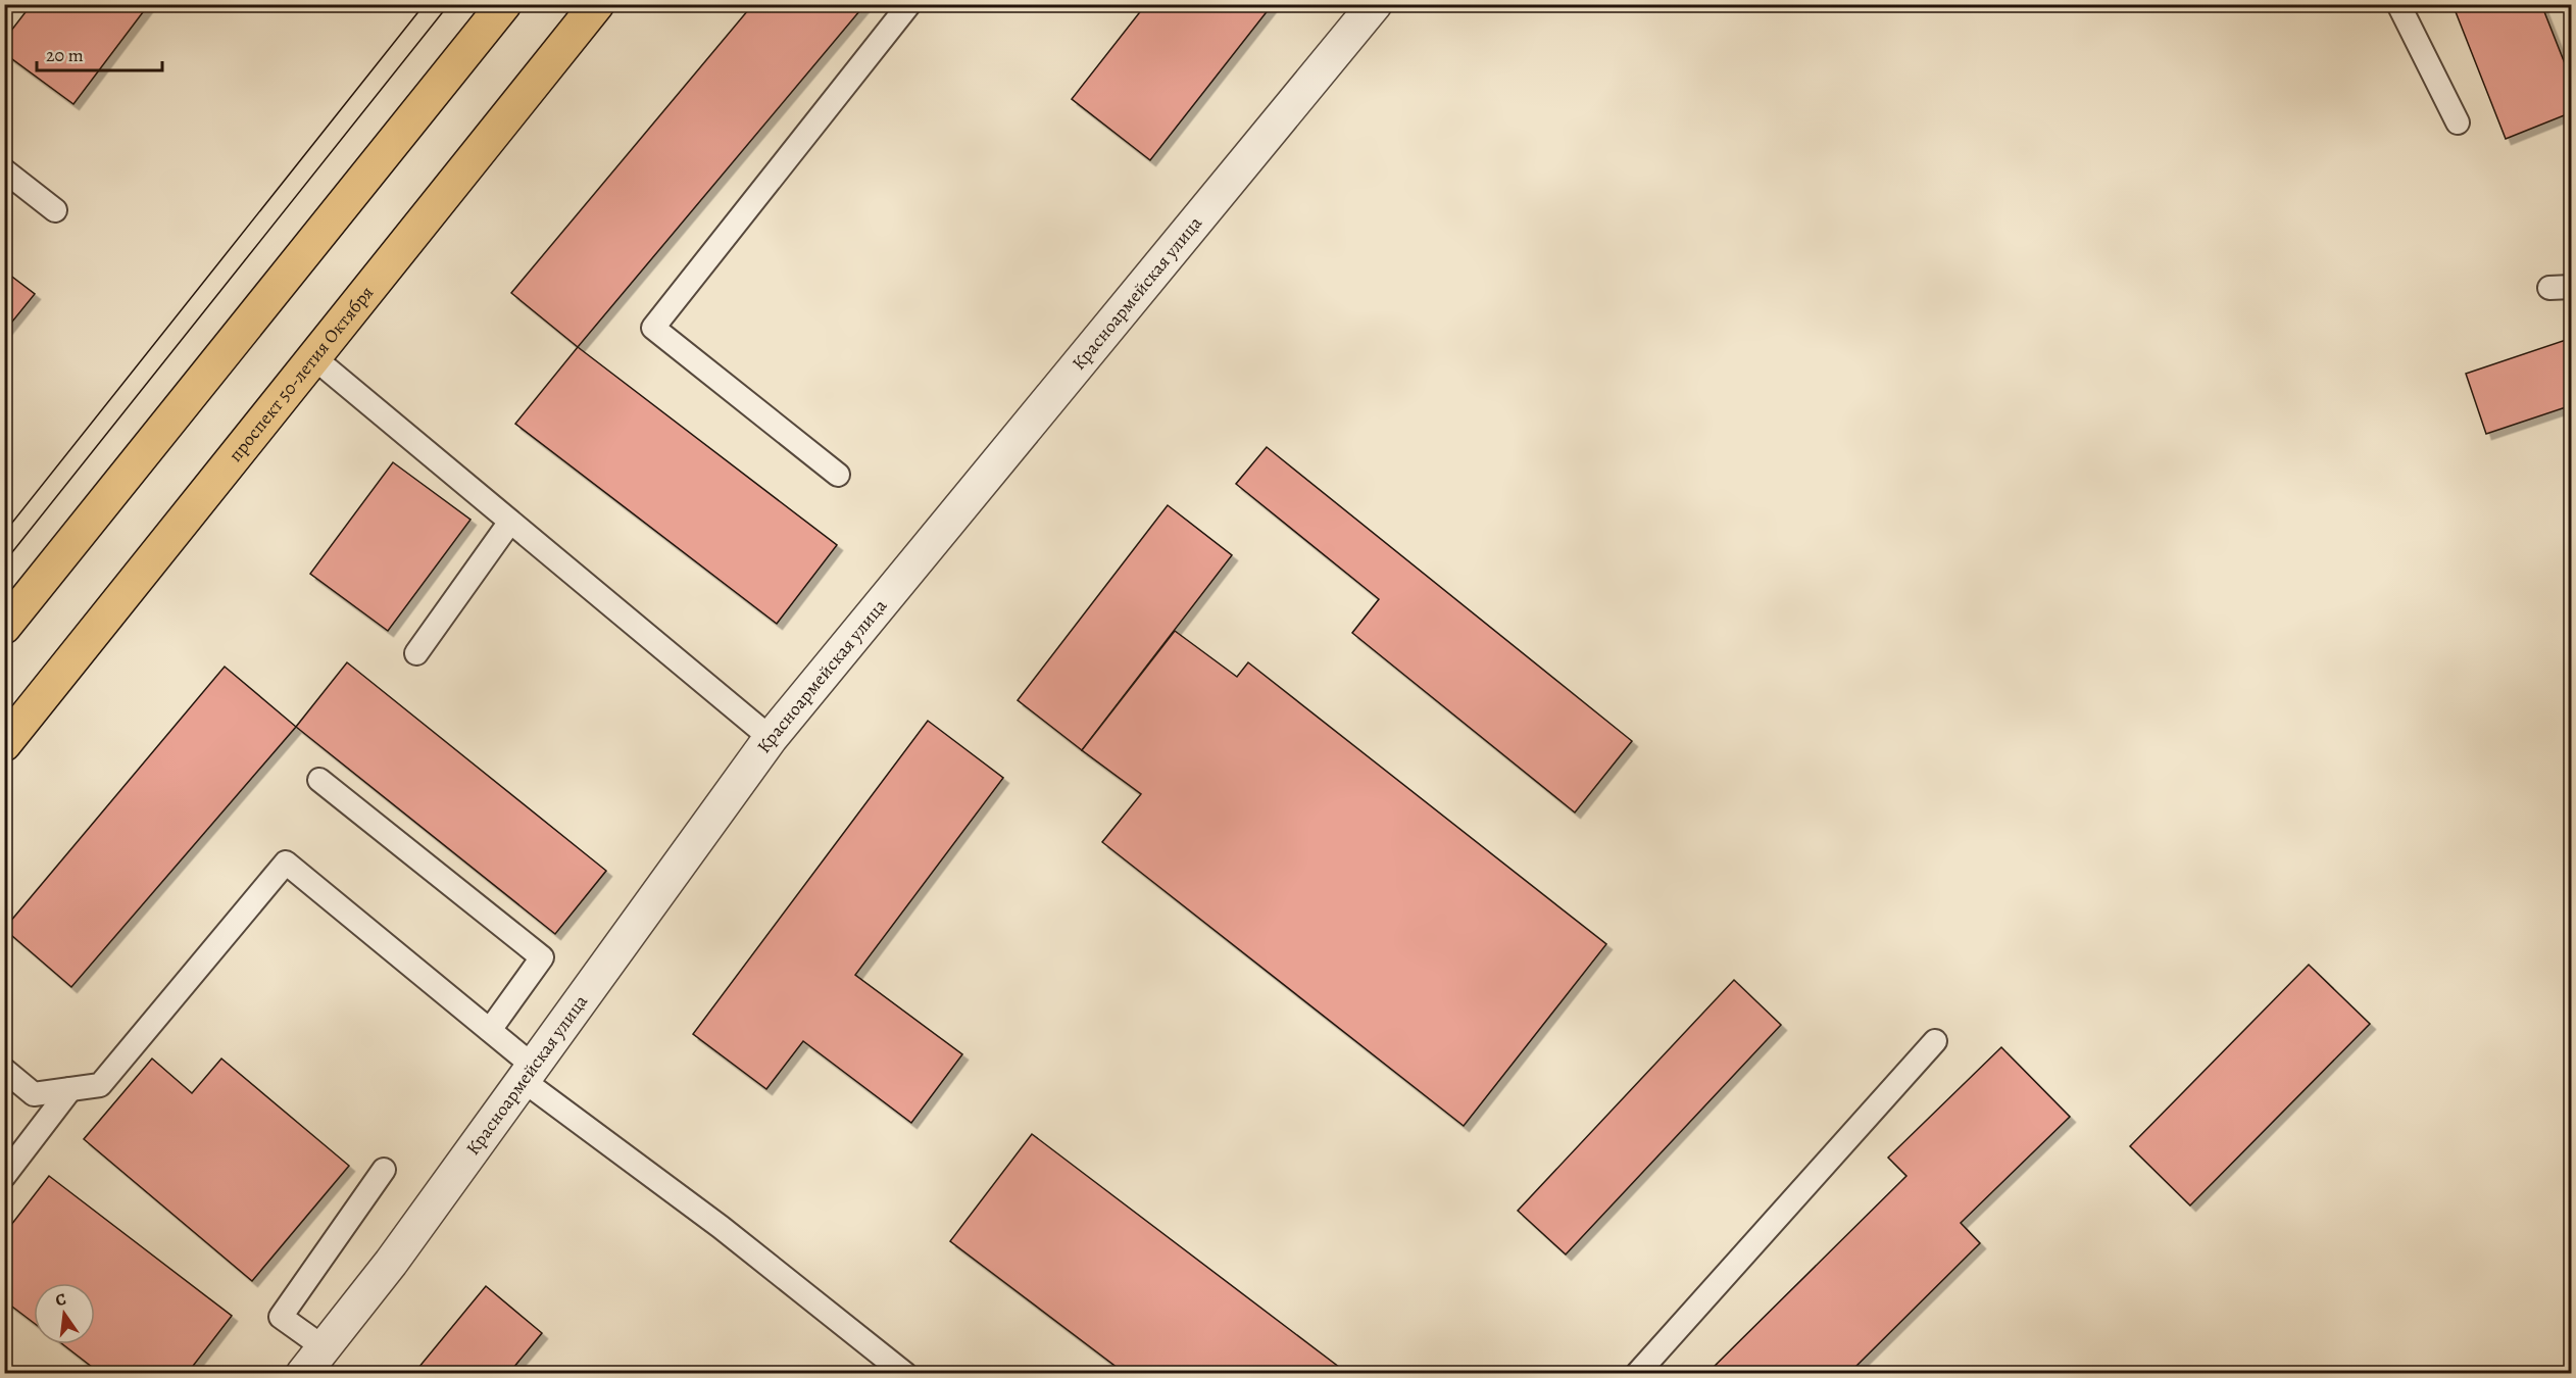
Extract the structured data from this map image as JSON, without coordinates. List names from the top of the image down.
{
  "streets": {
    "main road": ["проспект 50-летия Октября"],
    "street": ["Красноармейская улица"]
  },
  "scale_bar": "20 m",
  "north": "top"
}
